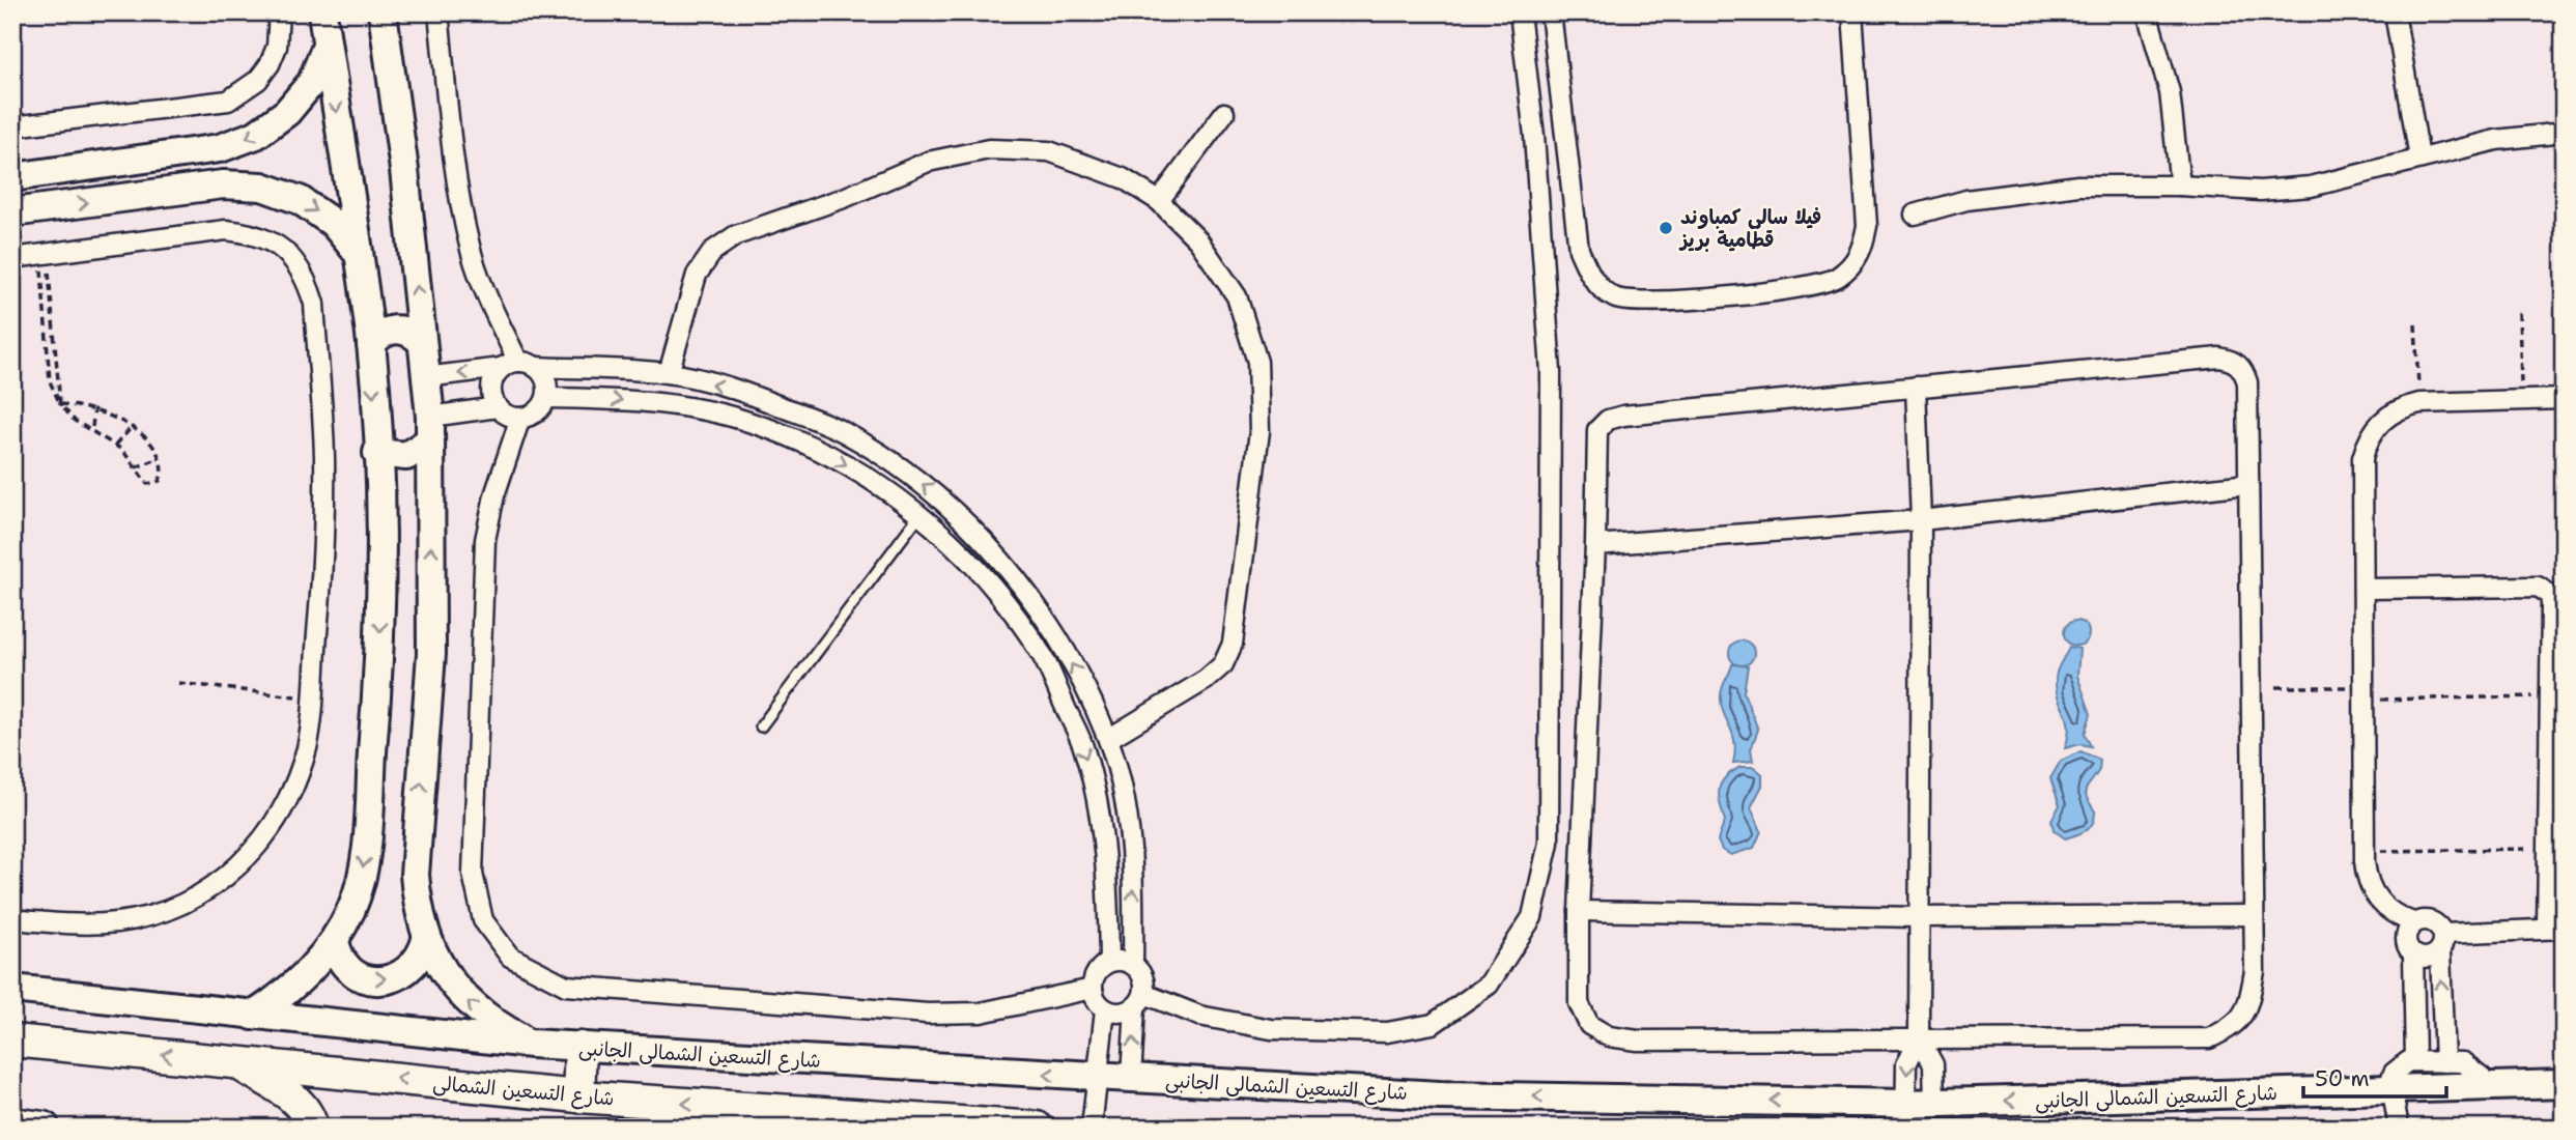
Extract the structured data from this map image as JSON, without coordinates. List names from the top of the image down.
{
  "streets": {
    "main road": ["شارع التسعين الشمالى"],
    "street": ["شارع التسعين الشمالى الجانبى"]
  },
  "one_way": ["شارع التسعين الشمالى"],
  "places": ["فيلا سالى كمباوند قطامية بريز"],
  "scale_bar": "50 m"
}
